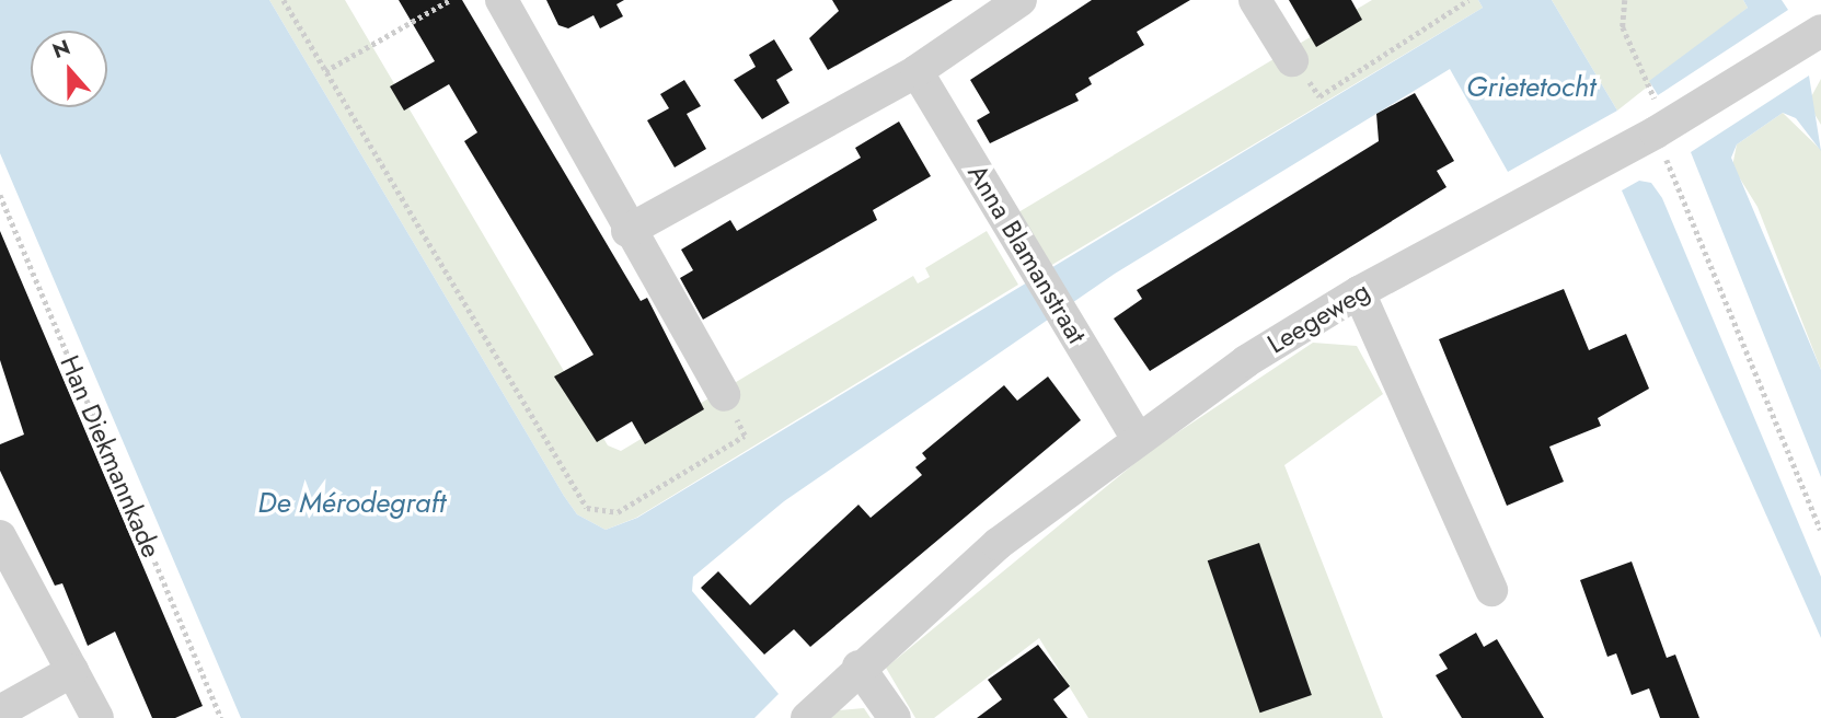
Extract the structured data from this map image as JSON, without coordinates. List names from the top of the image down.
{
  "streets": {
    "street": ["Anna Blamanstraat", "Leegeweg"],
    "path": ["Han Diekmannkade"]
  },
  "crossings": [
    ["Anna Blamanstraat", "Leegeweg"]
  ],
  "water": ["Grietetocht", "De Mérodegraft"],
  "north": "top"
}
